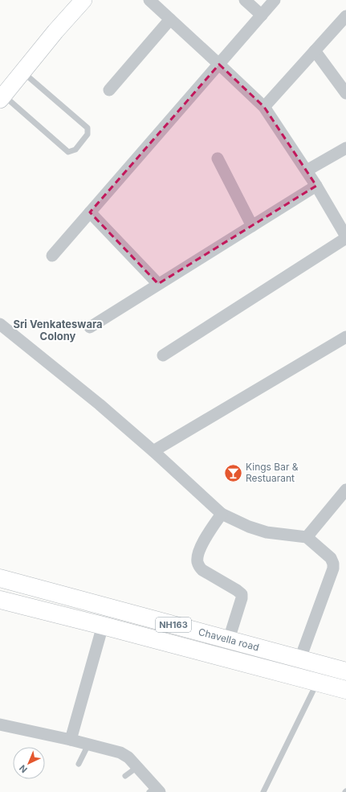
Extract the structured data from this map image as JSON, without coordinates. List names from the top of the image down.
{
  "streets": {
    "highway": ["NH163", "Chavella road"]
  },
  "districts": ["Sri Venkateswara Colony"],
  "places": {
    "bar": ["Kings Bar & Restuarant"]
  },
  "north": "bottom left"
}
